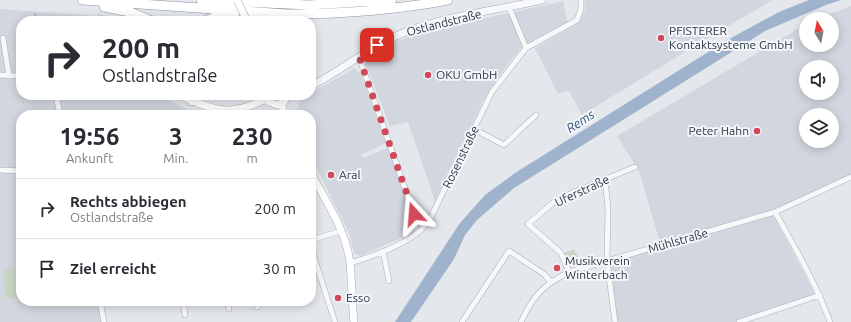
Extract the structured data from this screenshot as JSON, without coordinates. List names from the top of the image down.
{
  "streets": {
    "street": [
      "Ostlandstraße",
      "Rosenstraße",
      "Uferstraße",
      "Mühlstraße"
    ]
  },
  "crossings": [
    ["Uferstraße", "Mühlstraße"]
  ],
  "water": ["Rems"],
  "places": [
    "PFISTERER Kontaktsysteme GmbH",
    "OKU GmbH",
    "Peter Hahn",
    "Aral",
    "Musikverein Winterbach",
    "Esso"
  ],
  "north": "top",
  "page": {
    "turn": ["200 m", "Ostlandstraße"],
    "eta": [
      "19:56",
      "Ankunft",
      "3",
      "Min.",
      "230",
      "m"
    ],
    "list": [
      {
        "name": "Rechts abbiegen",
        "note": "Ostlandstraße",
        "value": "200 m"
      },
      {
        "name": "Ziel erreicht",
        "value": "30 m"
      }
    ]
  }
}
